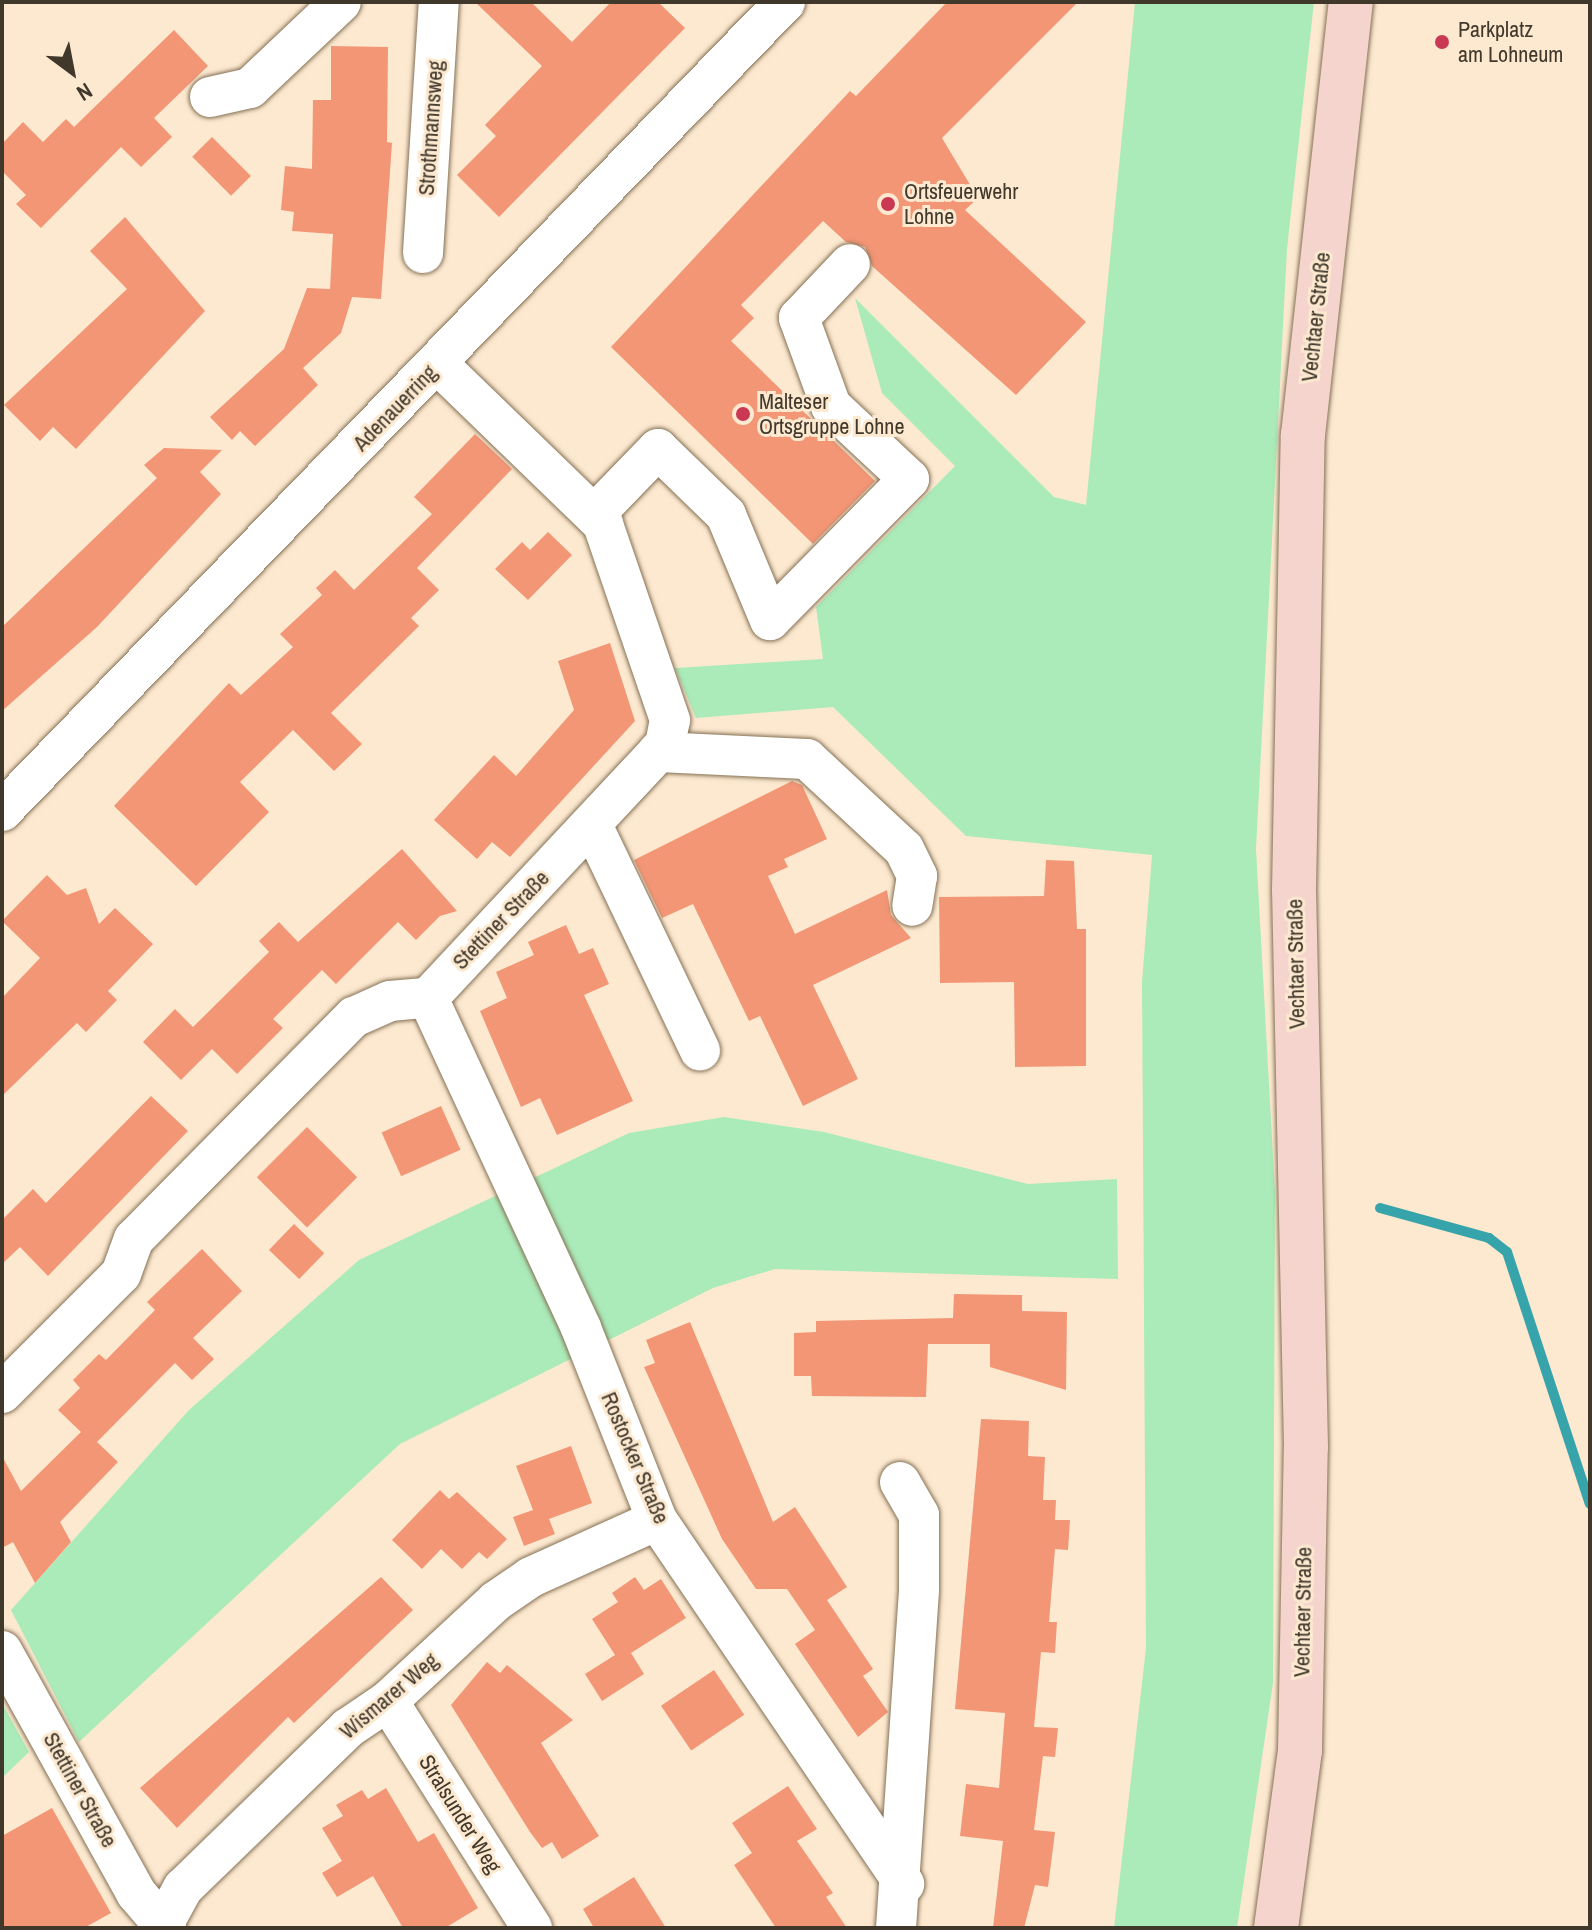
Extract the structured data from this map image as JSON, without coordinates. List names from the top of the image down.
{
  "streets": {
    "main road": ["Vechtaer Straße"],
    "street": [
      "Strothmannsweg",
      "Adenauerring",
      "Stettiner Straße",
      "Rostocker Straße",
      "Wismarer Weg",
      "Stralsunder Weg"
    ]
  },
  "crossings": [
    ["Adenauerring", "Stettiner Straße"],
    ["Stettiner Straße", "Rostocker Straße"],
    ["Stettiner Straße", "Wismarer Weg"],
    ["Rostocker Straße", "Wismarer Weg"],
    ["Wismarer Weg", "Stralsunder Weg"]
  ],
  "places": ["Parkplatz am Lohneum", "Ortsfeuerwehr Lohne", "Malteser Ortsgruppe Lohne"],
  "north": "bottom right"
}
